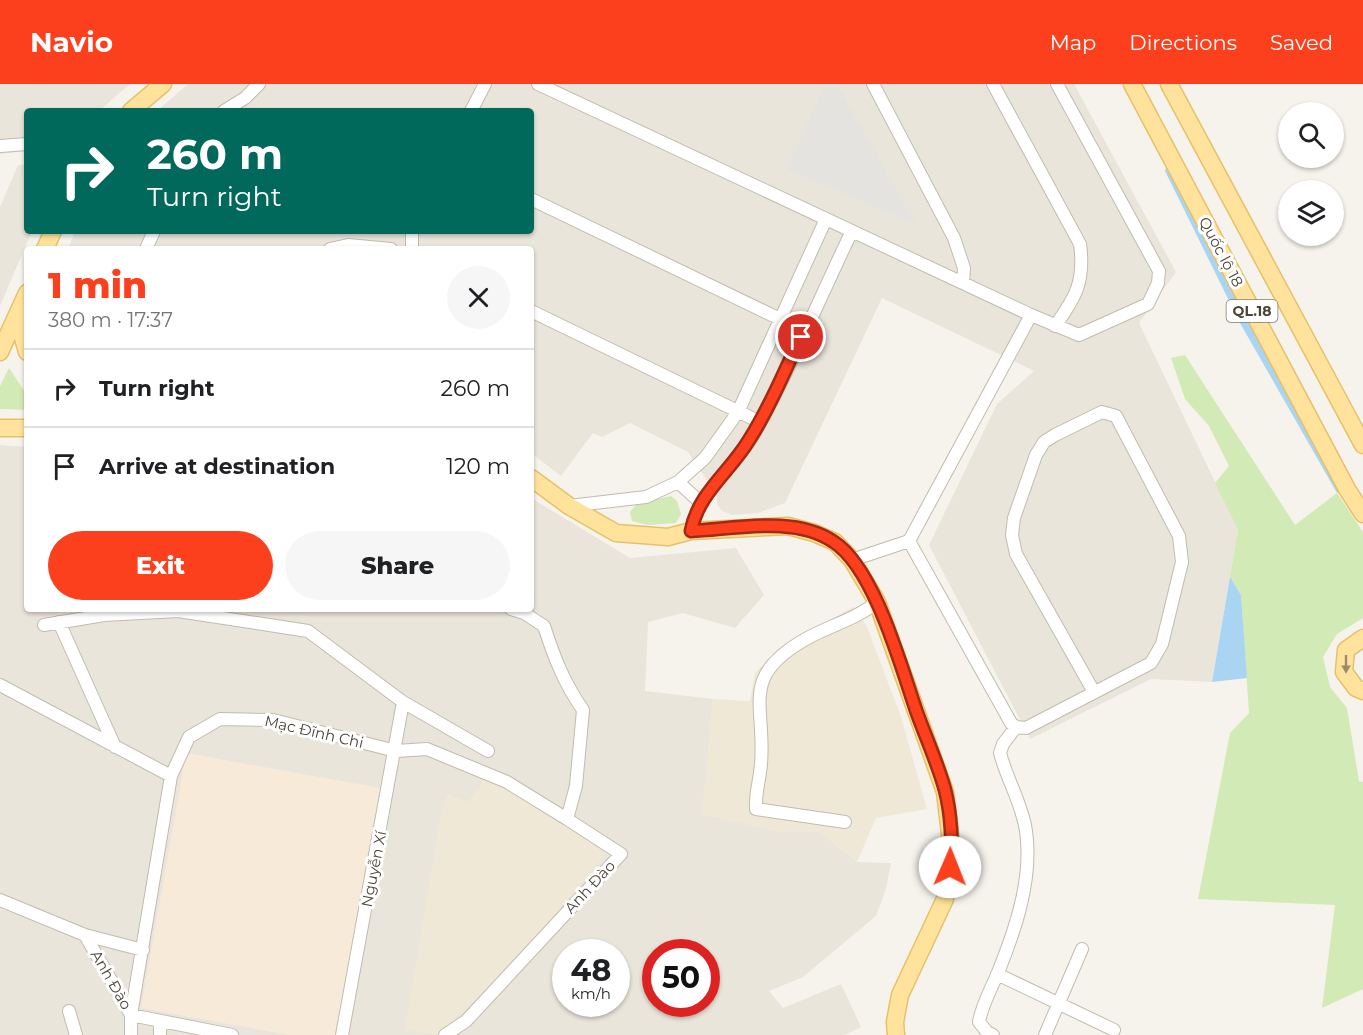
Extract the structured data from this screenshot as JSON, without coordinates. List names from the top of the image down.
{
  "streets": {
    "main road": ["Quốc lộ 18", "QL.18"],
    "street": ["Mạc Đĩnh Chi", "Nguyễn Xí", "Anh Đào"]
  },
  "crossings": [
    ["Mạc Đĩnh Chi", "Nguyễn Xí"],
    ["Mạc Đĩnh Chi", "Anh Đào"]
  ],
  "page": {
    "header": "Navio",
    "nav": ["Map", "Directions", "Saved"],
    "turn": ["260 m", "Turn right"],
    "heading": ["1 min", "380 m · 17:37"],
    "list": [
      {
        "name": "Turn right",
        "value": "260 m"
      },
      {
        "name": "Arrive at destination",
        "value": "120 m"
      }
    ],
    "buttons": ["Exit", "Share"],
    "speed": "48 km/h",
    "limit": "50"
  }
}
